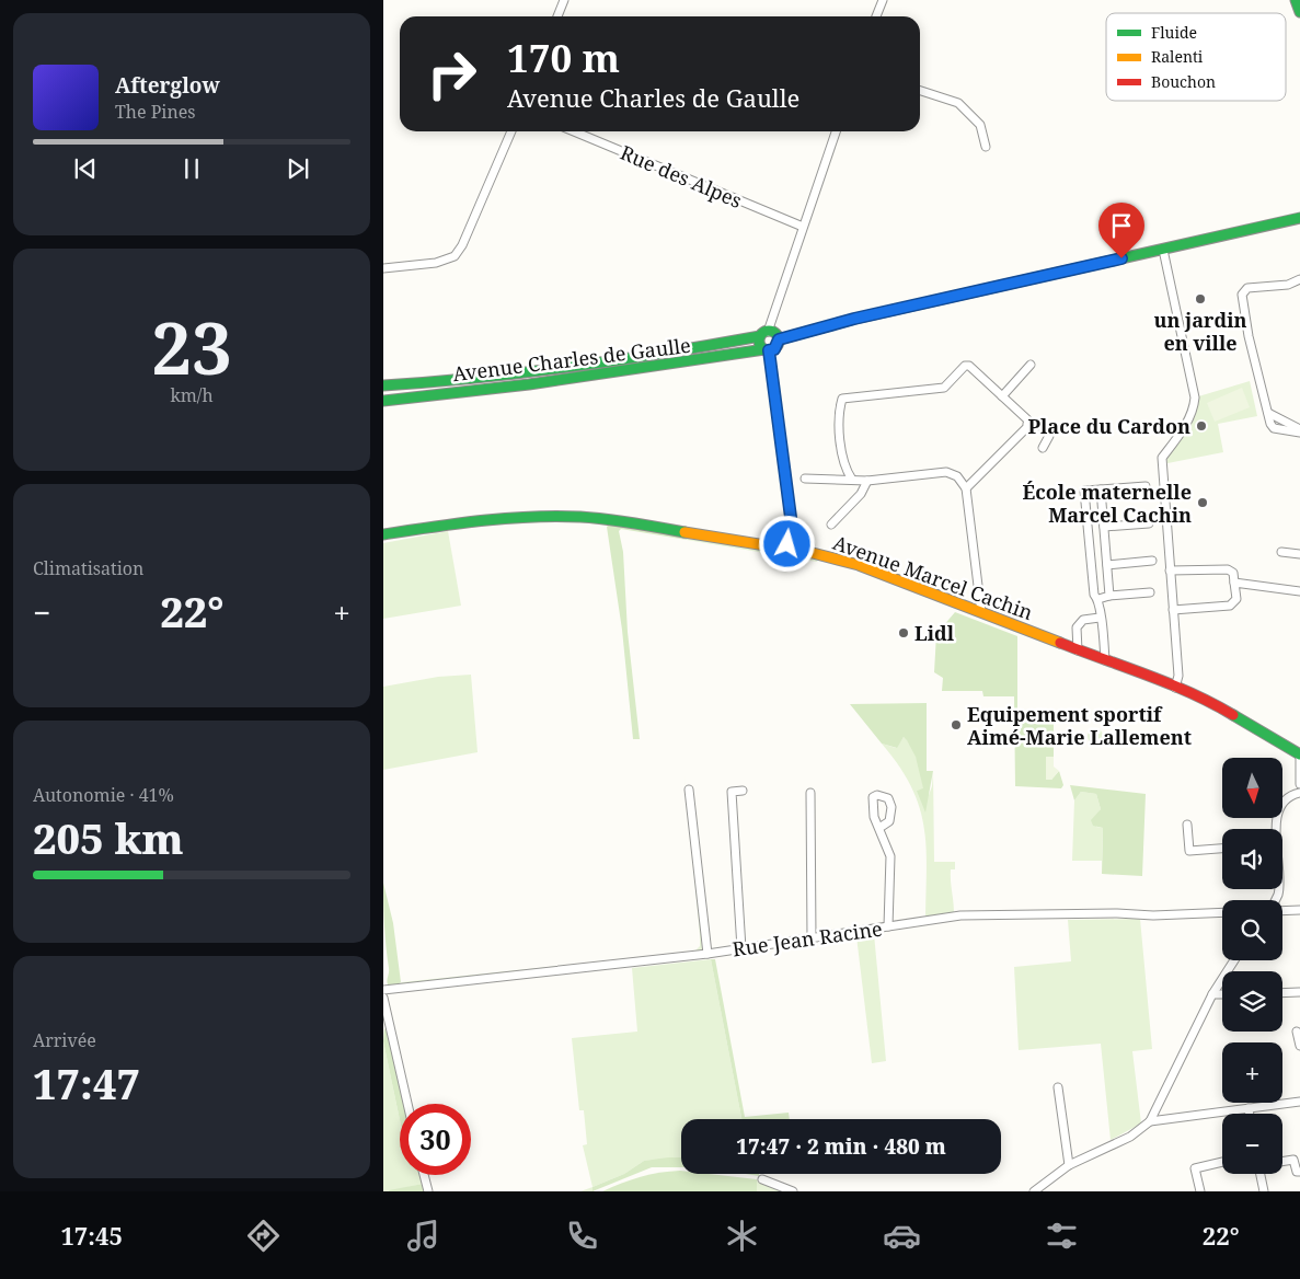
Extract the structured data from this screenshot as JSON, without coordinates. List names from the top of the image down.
{
  "streets": {
    "main road": ["Avenue Charles de Gaulle", "Avenue Marcel Cachin"],
    "street": ["Rue des Alpes", "Rue Jean Racine"]
  },
  "places": [
    "un jardin en ville",
    "Place du Cardon",
    "École maternelle Marcel Cachin",
    "Lidl",
    "Equipement sportif Aimé-Marie Lallement"
  ],
  "legend": ["Fluide", "Ralenti", "Bouchon"],
  "north": "bottom",
  "page": {
    "turn": ["170 m", "Avenue Charles de Gaulle"],
    "song": ["Afterglow", "The Pines"],
    "tile": [
      ["23", "km/h"],
      "Climatisation",
      ["Autonomie · 41%", "205 km"],
      ["Arrivée", "17:47"]
    ],
    "heat": ["−", "22°", "+"],
    "map_buttons": ["+", "−"],
    "limit": "30",
    "trip": "17:47 · 2 min · 480 m",
    "tabs": ["17:45", "22°"]
  }
}
